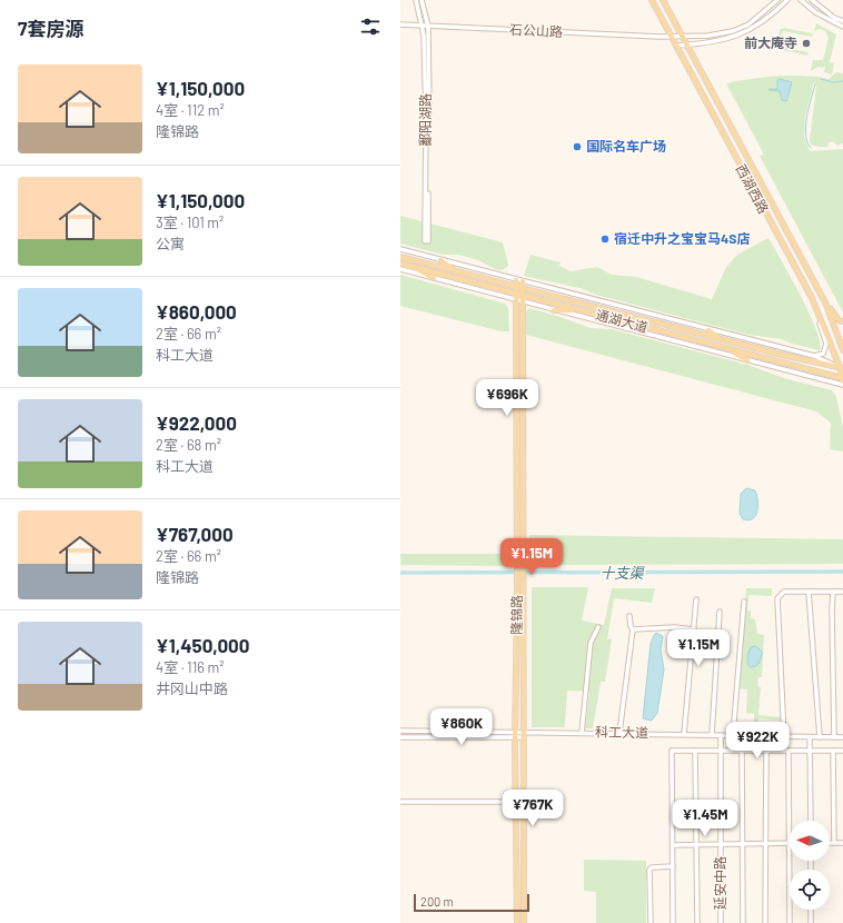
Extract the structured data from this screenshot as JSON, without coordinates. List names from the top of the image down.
{
  "streets": {
    "main road": ["西湖西路", "通湖大道", "隆锦路"],
    "street": [
      "石公山路",
      "鄱阳湖路",
      "科工大道",
      "延安中路"
    ]
  },
  "crossings": [
    ["石公山路", "鄱阳湖路"],
    ["石公山路", "西湖西路"],
    ["西湖西路", "通湖大道"],
    ["通湖大道", "隆锦路"],
    ["隆锦路", "科工大道"],
    ["科工大道", "延安中路"]
  ],
  "water": ["十支渠"],
  "places": ["前大庵寺", "国际名车广场", "宿迁中升之宝宝马4S店"],
  "scale_bar": "200 m",
  "north": "left",
  "page": {
    "heading": "7套房源",
    "list": [
      {
        "name": "¥1,150,000",
        "note": "4室 · 112 m² · 隆锦路"
      },
      {
        "name": "¥1,150,000",
        "note": "3室 · 101 m² · 公寓"
      },
      {
        "name": "¥860,000",
        "note": "2室 · 66 m² · 科工大道"
      },
      {
        "name": "¥922,000",
        "note": "2室 · 68 m² · 科工大道"
      },
      {
        "name": "¥767,000",
        "note": "2室 · 66 m² · 隆锦路"
      },
      {
        "name": "¥1,450,000",
        "note": "4室 · 116 m² · 井冈山中路"
      }
    ],
    "price": [
      "¥696K",
      "¥1.15M",
      "¥1.15M",
      "¥860K",
      "¥922K",
      "¥767K",
      "¥1.45M"
    ],
    "scale": "200 m"
  }
}
